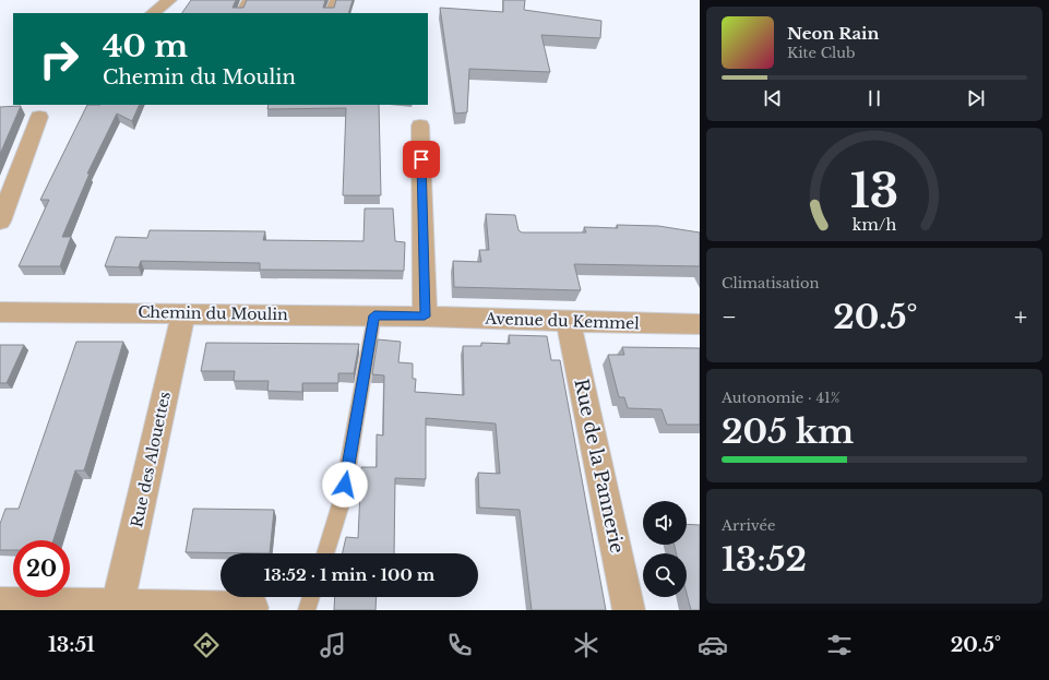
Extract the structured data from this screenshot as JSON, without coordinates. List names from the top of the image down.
{
  "streets": {
    "street": [
      "Chemin du Moulin",
      "Avenue du Kemmel",
      "Rue des Alouettes",
      "Rue de la Pannerie"
    ]
  },
  "crossings": [
    ["Chemin du Moulin", "Avenue du Kemmel"],
    ["Chemin du Moulin", "Rue des Alouettes"],
    ["Avenue du Kemmel", "Rue de la Pannerie"]
  ],
  "page": {
    "turn": ["40 m", "Chemin du Moulin"],
    "song": ["Neon Rain", "Kite Club"],
    "tile": [
      "Climatisation",
      ["Autonomie · 41%", "205 km"],
      ["Arrivée", "13:52"]
    ],
    "heat": ["−", "20.5°", "+"],
    "limit": "20",
    "trip": "13:52 · 1 min · 100 m",
    "tabs": ["13:51", "20.5°"],
    "gauge": ["13", "km/h"]
  }
}
